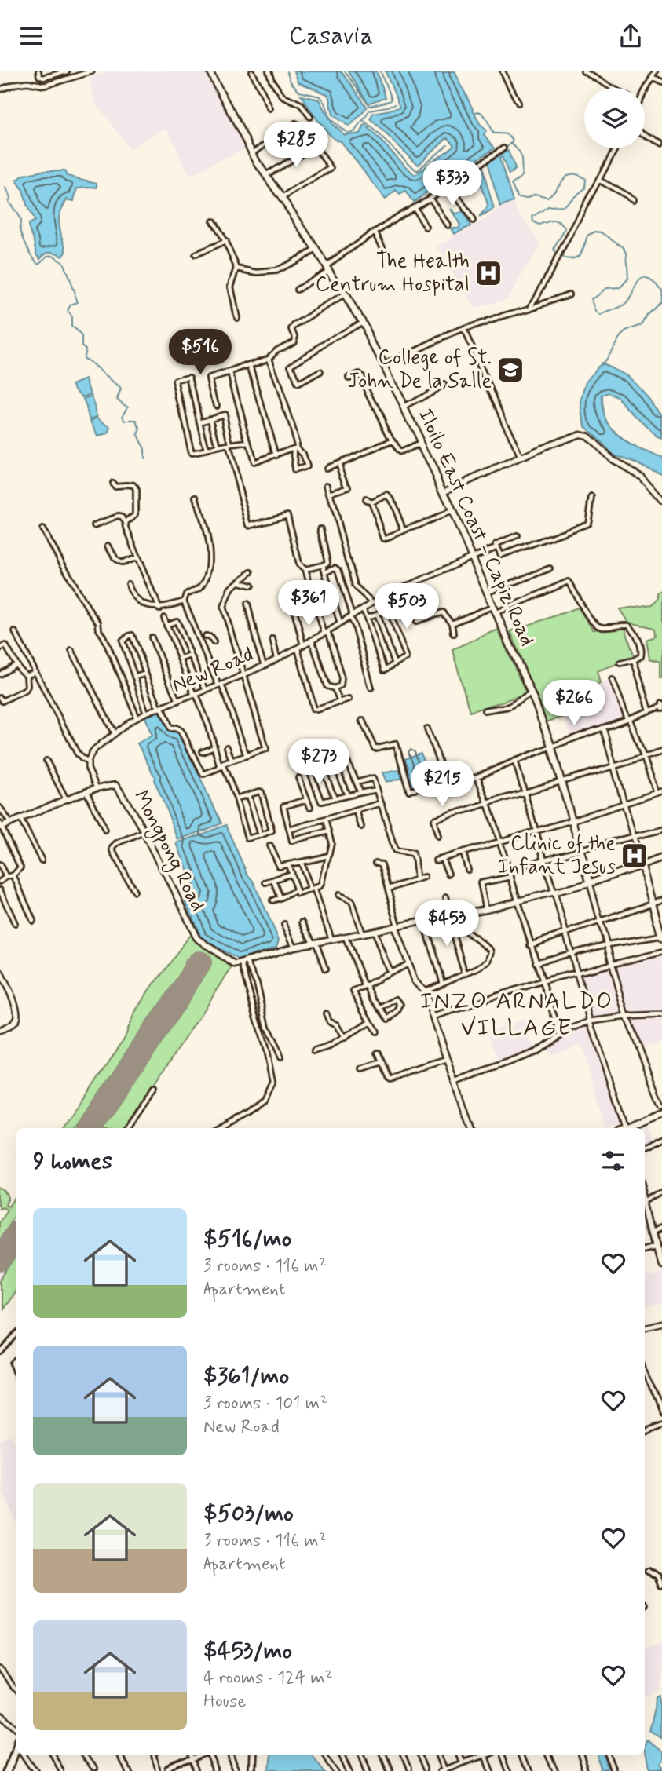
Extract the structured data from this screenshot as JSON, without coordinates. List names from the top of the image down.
{
  "streets": {
    "main road": ["Iloilo East Coast - Capiz Road", "Mongpong Road"],
    "street": ["New Road"]
  },
  "crossings": [
    ["Iloilo East Coast - Capiz Road", "New Road"]
  ],
  "districts": ["INZO ARNALDO VILLAGE"],
  "places": {
    "hospital": ["The Health Centrum Hospital", "Clinic of the Infant Jesus"],
    "school or university": ["College of St. John De la Salle"]
  },
  "page": {
    "header": "Casavia",
    "price": [
      "$285",
      "$333",
      "$516",
      "$361",
      "$503",
      "$266",
      "$273",
      "$215",
      "$453"
    ],
    "heading": "9 homes",
    "list": [
      {
        "name": "$516/mo",
        "note": "3 rooms · 116 m² · Apartment"
      },
      {
        "name": "$361/mo",
        "note": "3 rooms · 101 m² · New Road"
      },
      {
        "name": "$503/mo",
        "note": "3 rooms · 116 m² · Apartment"
      },
      {
        "name": "$453/mo",
        "note": "4 rooms · 124 m² · House"
      }
    ]
  }
}
